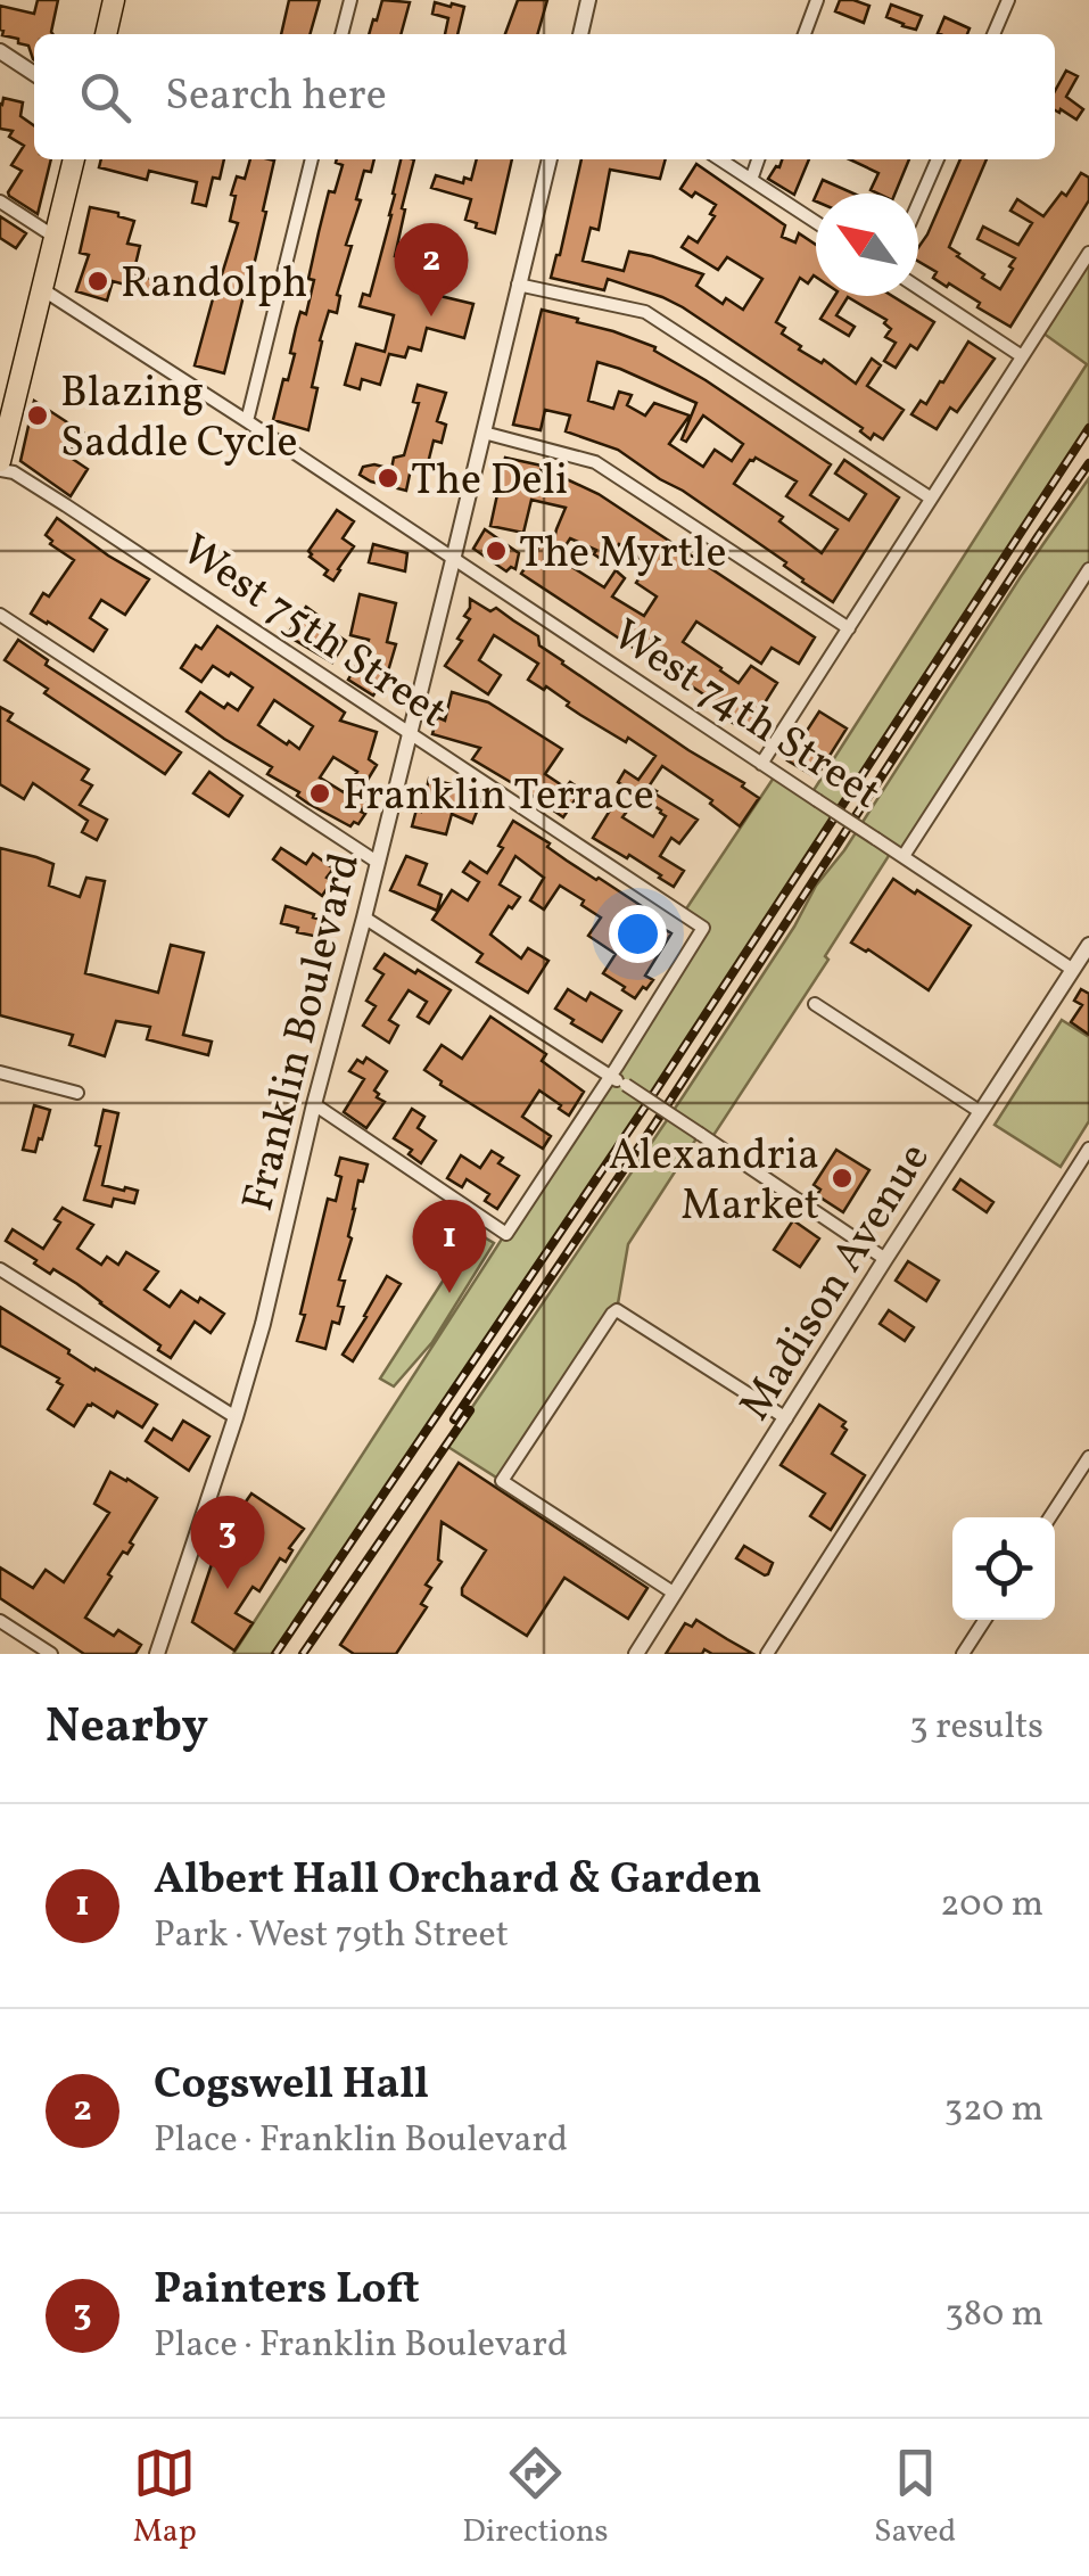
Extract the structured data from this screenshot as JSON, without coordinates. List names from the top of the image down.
{
  "streets": {
    "street": [
      "West 75th Street",
      "West 74th Street",
      "Franklin Boulevard",
      "Madison Avenue"
    ]
  },
  "crossings": [
    ["West 75th Street", "Franklin Boulevard"],
    ["West 74th Street", "Franklin Boulevard"],
    ["West 74th Street", "Madison Avenue"]
  ],
  "places": [
    "Randolph",
    "Blazing Saddle Cycle",
    "The Deli",
    "The Myrtle",
    "Franklin Terrace",
    "Alexandria Market"
  ],
  "north": "top left",
  "page": {
    "search": "Search here",
    "pins": ["2", "1", "3"],
    "heading": ["Nearby", "3 results"],
    "list": [
      {
        "mark": "1",
        "name": "Albert Hall Orchard & Garden",
        "note": "Park · West 79th Street",
        "value": "200 m"
      },
      {
        "mark": "2",
        "name": "Cogswell Hall",
        "note": "Place · Franklin Boulevard",
        "value": "320 m"
      },
      {
        "mark": "3",
        "name": "Painters Loft",
        "note": "Place · Franklin Boulevard",
        "value": "380 m"
      }
    ],
    "nav": ["Map", "Directions", "Saved"]
  }
}
